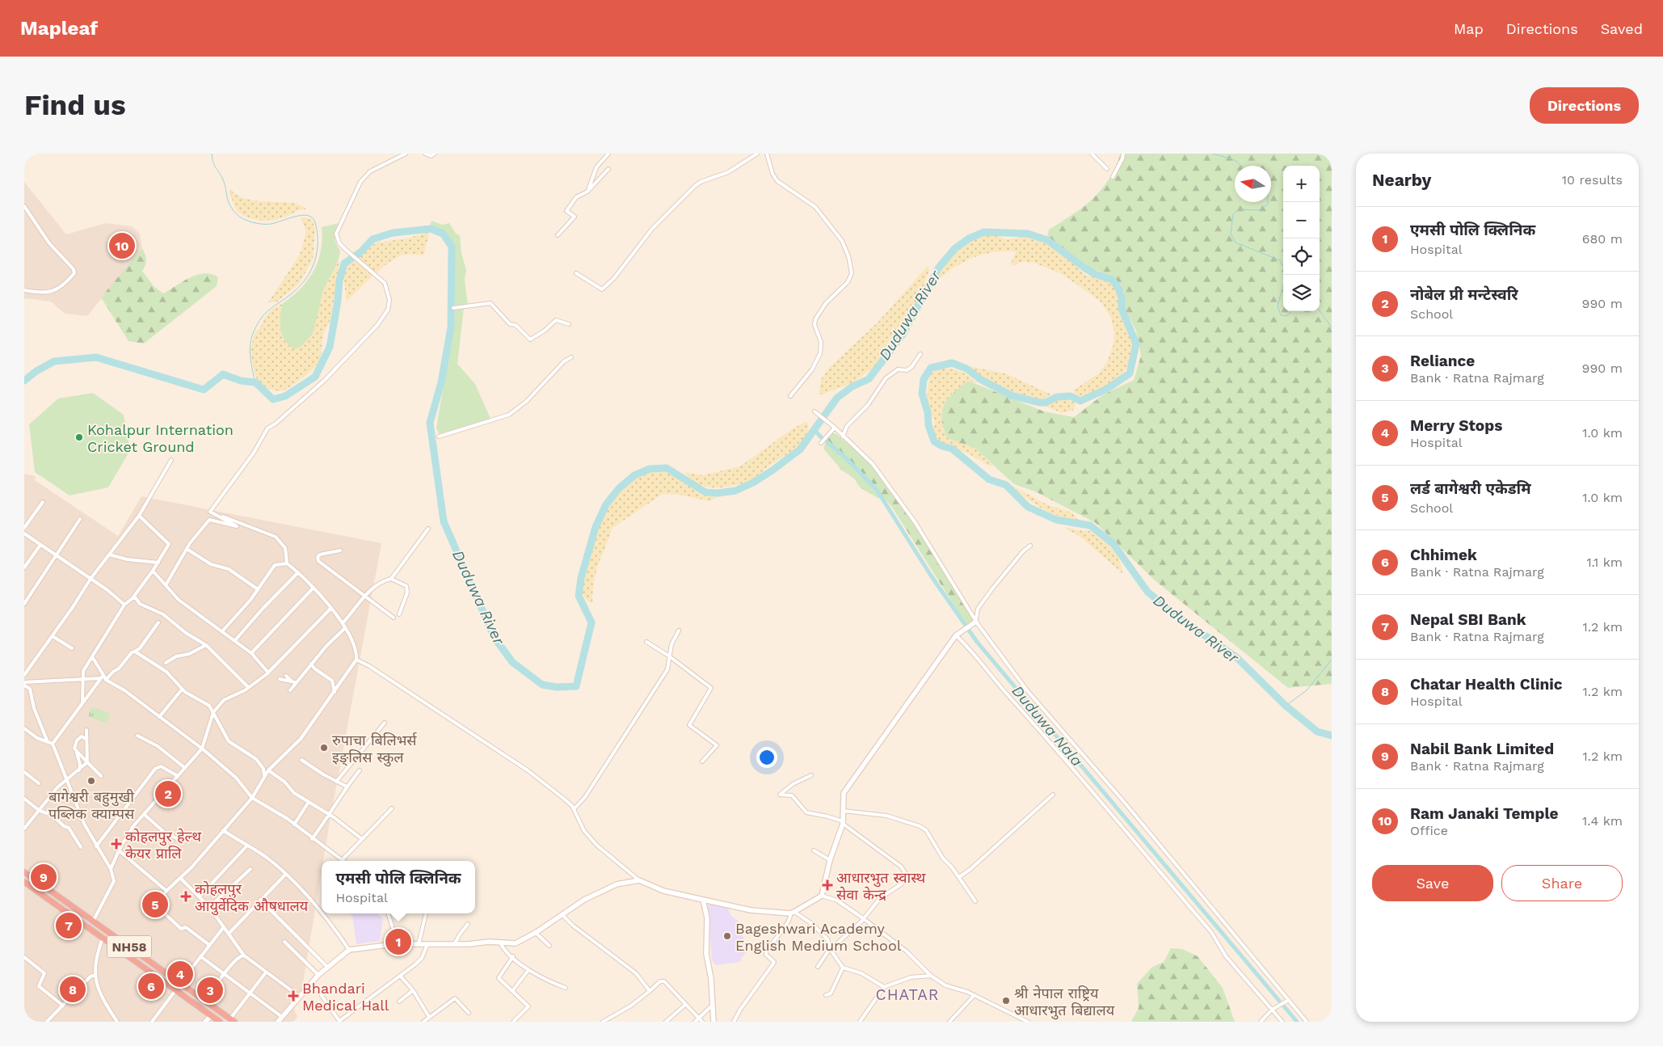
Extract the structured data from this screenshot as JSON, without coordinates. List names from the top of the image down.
{
  "streets": {
    "highway": ["NH58"]
  },
  "districts": ["CHATAR"],
  "water": ["Duduwa River", "Duduwa Nala"],
  "places": {
    "other": [
      "Kohalpur Internation Cricket Ground",
      "रुपाचा बिलिभर्स इङ्लिस स्कुल",
      "बागेश्वरी बहुमुखी पब्लिक क्याम्पस",
      "Bageshwari Academy English Medium School",
      "श्री नेपाल राष्ट्रिय आधारभुत बिद्यालय"
    ],
    "health": [
      "कोहलपुर हेल्थ केयर प्रालि",
      "आधारभुत स्वास्थ सेवा केन्द्र",
      "कोहलपुर आयुर्वेदिक औषधालय",
      "Bhandari Medical Hall"
    ]
  },
  "north": "left",
  "page": {
    "header": "Mapleaf",
    "nav": ["Map", "Directions", "Saved"],
    "buttons": [
      "Directions",
      ["Save", "Share"]
    ],
    "title": "Find us",
    "heading": ["Nearby", "10 results"],
    "map_buttons": ["+", "−"],
    "list": [
      {
        "mark": "1",
        "name": "एमसी पोलि क्लिनिक",
        "note": "Hospital",
        "value": "680 m"
      },
      {
        "mark": "2",
        "name": "नोबेल प्री मन्टेस्वरि",
        "note": "School",
        "value": "990 m"
      },
      {
        "mark": "3",
        "name": "Reliance",
        "note": "Bank · Ratna Rajmarg",
        "value": "990 m"
      },
      {
        "mark": "4",
        "name": "Merry Stops",
        "note": "Hospital",
        "value": "1.0 km"
      },
      {
        "mark": "5",
        "name": "लर्ड बागेश्वरी एकेडमि",
        "note": "School",
        "value": "1.0 km"
      },
      {
        "mark": "6",
        "name": "Chhimek",
        "note": "Bank · Ratna Rajmarg",
        "value": "1.1 km"
      },
      {
        "mark": "7",
        "name": "Nepal SBI Bank",
        "note": "Bank · Ratna Rajmarg",
        "value": "1.2 km"
      },
      {
        "mark": "8",
        "name": "Chatar Health Clinic",
        "note": "Hospital",
        "value": "1.2 km"
      },
      {
        "mark": "9",
        "name": "Nabil Bank Limited",
        "note": "Bank · Ratna Rajmarg",
        "value": "1.2 km"
      },
      {
        "mark": "10",
        "name": "Ram Janaki Temple",
        "note": "Office",
        "value": "1.4 km"
      }
    ],
    "pins": [
      "10",
      "2",
      "9",
      "5",
      "7",
      "1",
      "4",
      "6",
      "8",
      "3"
    ],
    "popup": ["एमसी पोलि क्लिनिक", "Hospital"]
  }
}
